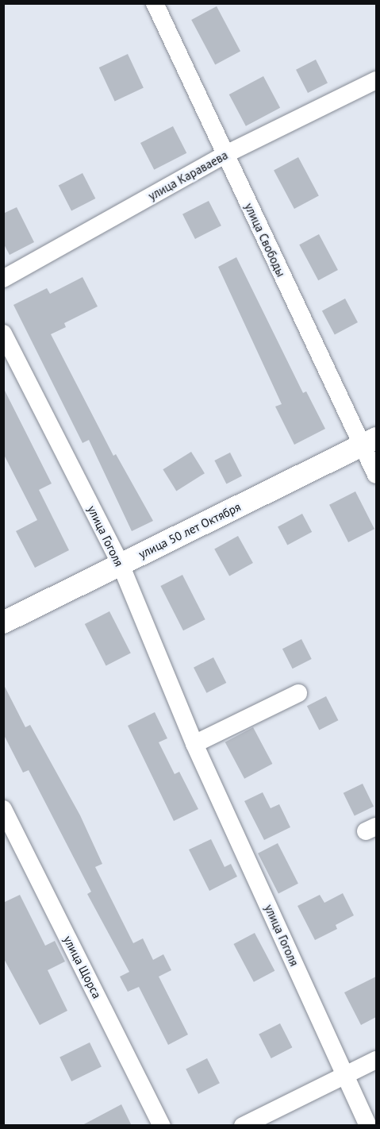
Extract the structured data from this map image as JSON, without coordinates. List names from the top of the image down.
{
  "streets": {
    "street": [
      "улица Караваева",
      "улица Свободы",
      "улица 50 лет Октября",
      "улица Гоголя",
      "улица Щорса"
    ]
  },
  "crossings": [
    ["улица Караваева", "улица Свободы"],
    ["улица Свободы", "улица 50 лет Октября"],
    ["улица 50 лет Октября", "улица Гоголя"]
  ]
}
